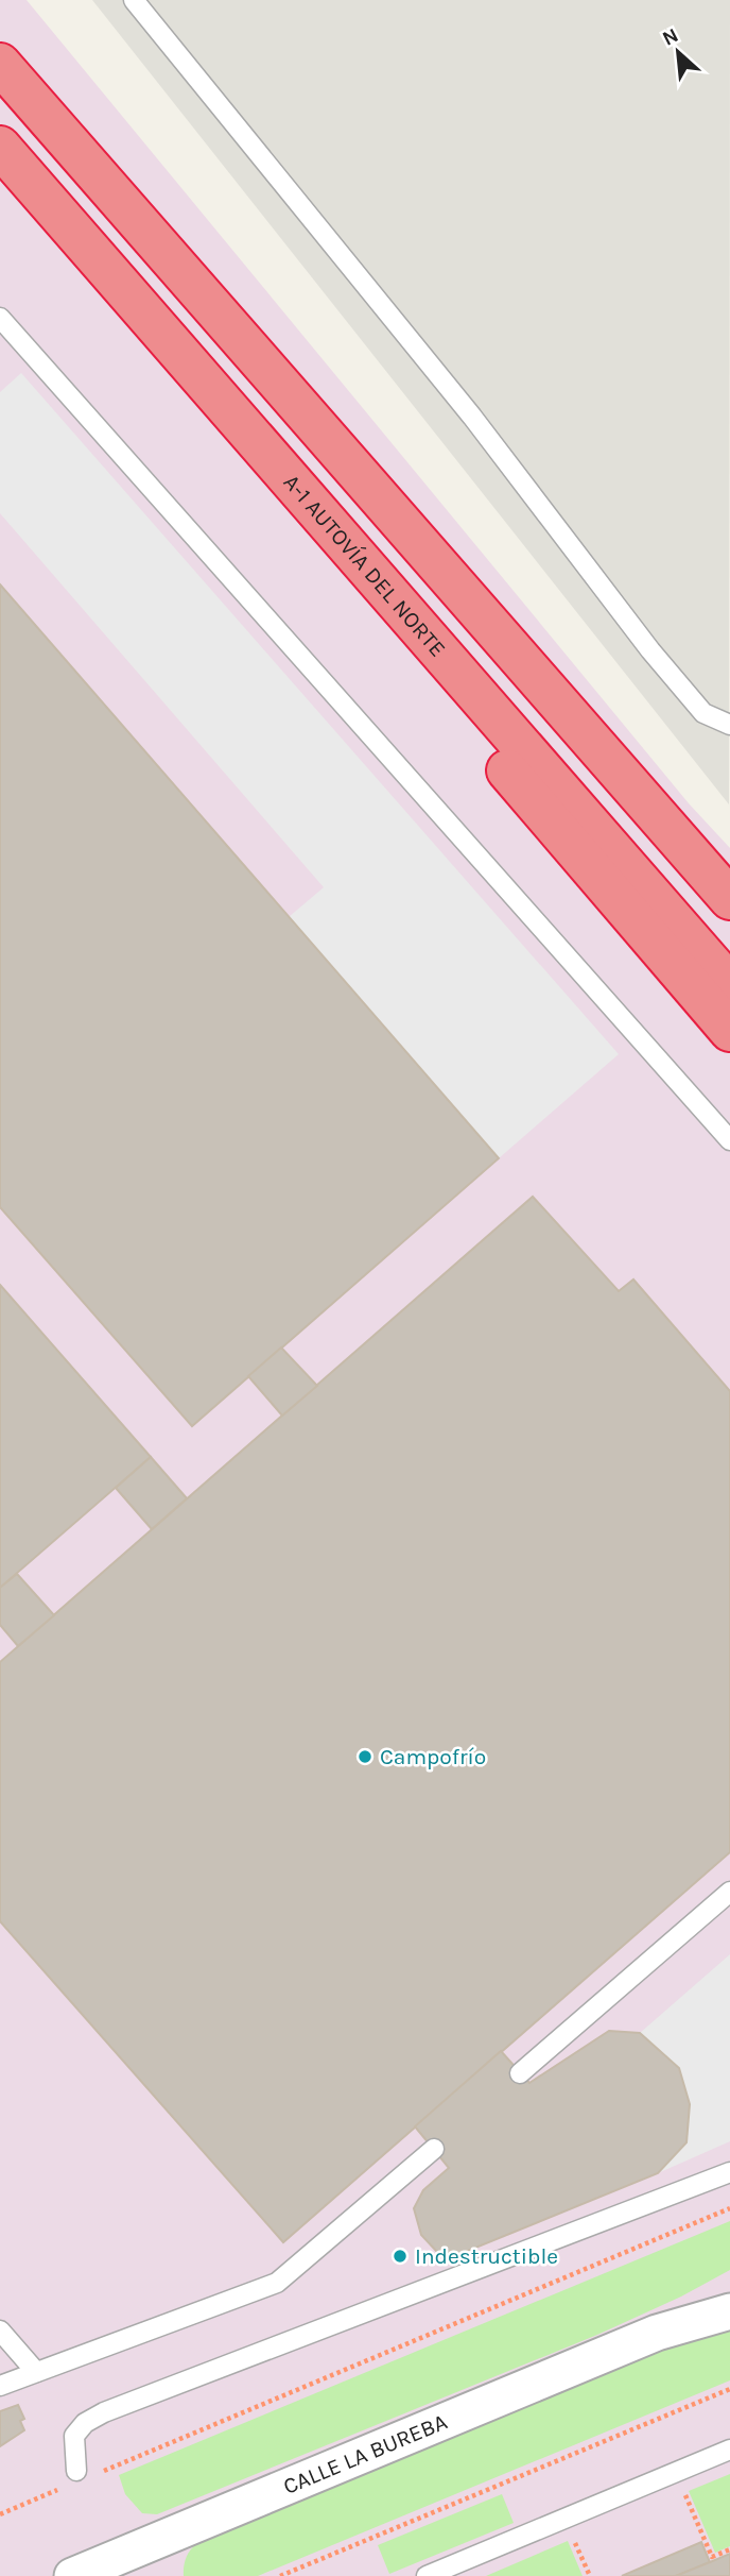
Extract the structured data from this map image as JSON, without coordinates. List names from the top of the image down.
{
  "streets": {
    "highway": ["A-1 AUTOVÍA DEL NORTE"],
    "street": ["CALLE LA BUREBA"]
  },
  "places": ["Campofrío", "Indestructible"],
  "north": "top left"
}
